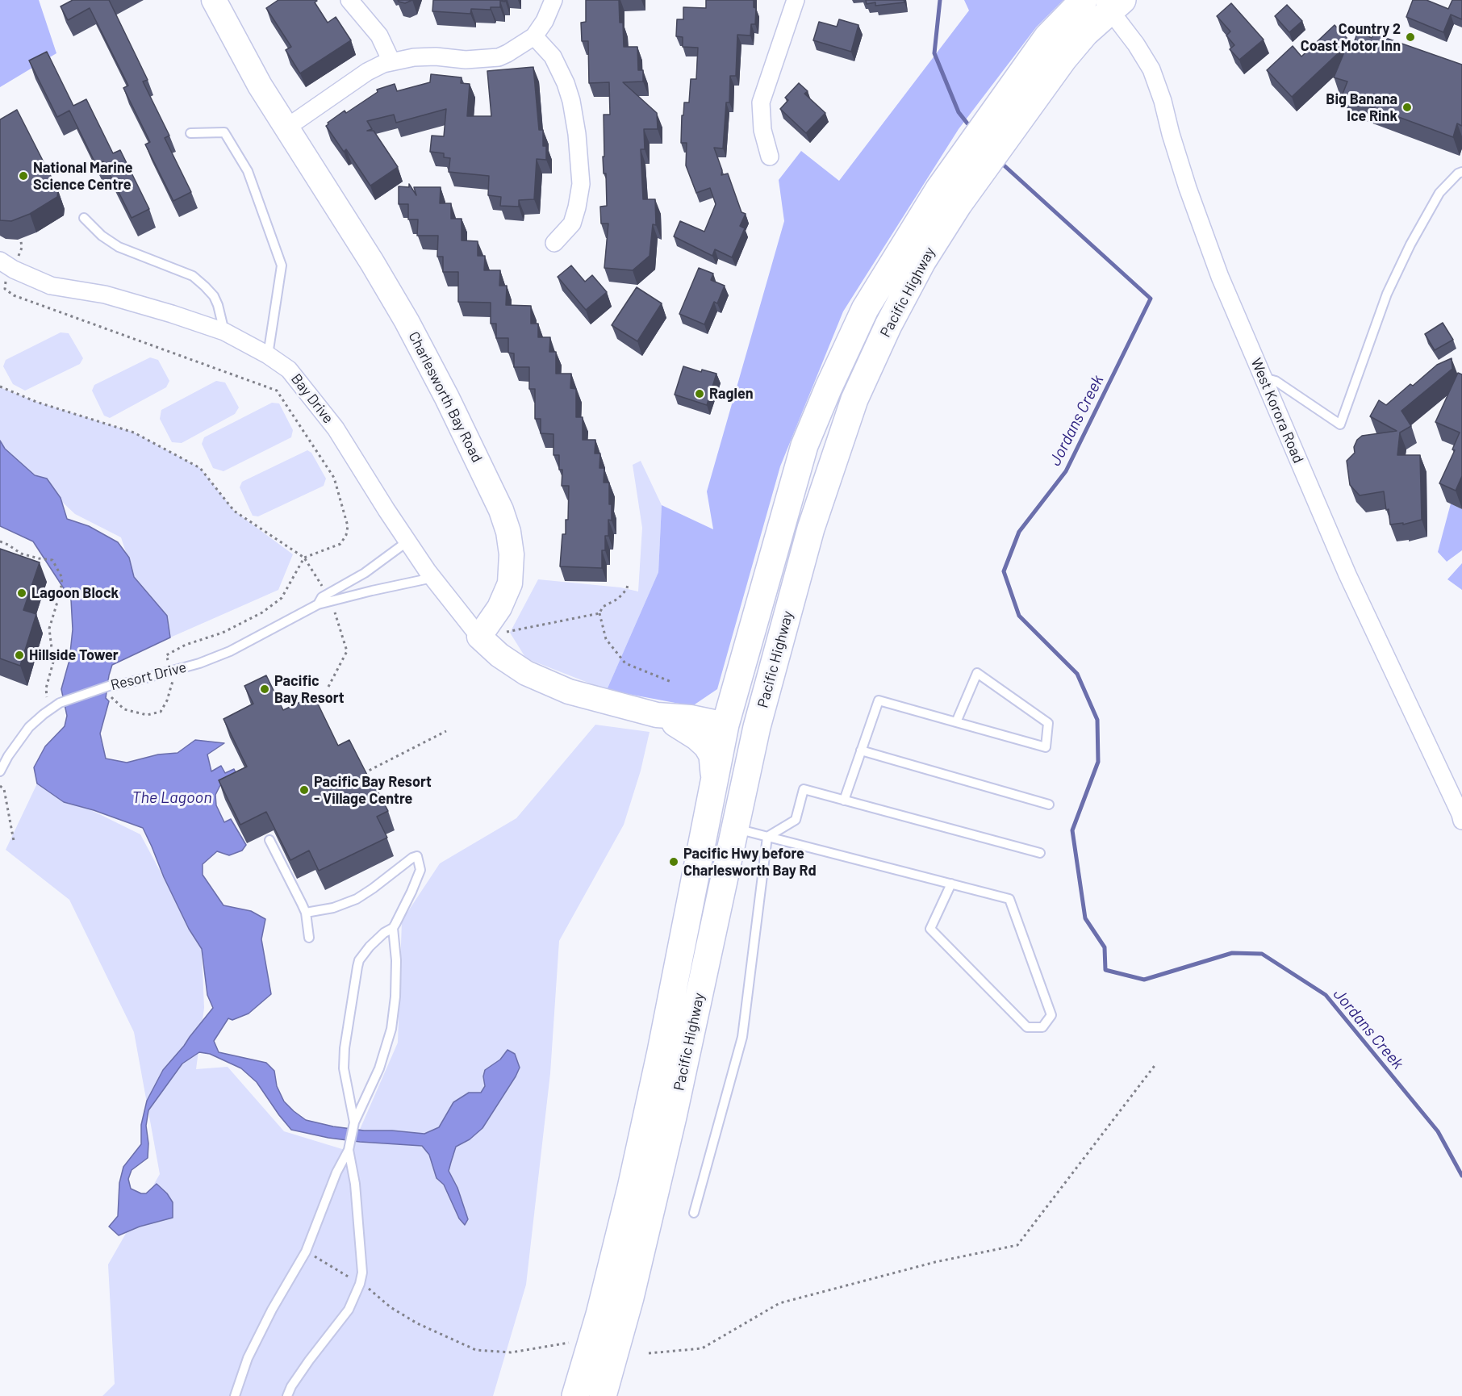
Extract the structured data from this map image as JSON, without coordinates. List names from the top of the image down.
{
  "streets": {
    "highway": ["Pacific Highway"],
    "street": ["Charlesworth Bay Road", "Bay Drive", "West Korora Road"],
    "lane": ["Resort Drive"]
  },
  "crossings": [
    ["Pacific Highway", "West Korora Road"],
    ["Charlesworth Bay Road", "Bay Drive"],
    ["Bay Drive", "Resort Drive"]
  ],
  "water": ["Jordans Creek", "The Lagoon"],
  "places": [
    "Country 2 Coast Motor Inn",
    "Big Banana Ice Rink",
    "National Marine Science Centre",
    "Raglen",
    "Lagoon Block",
    "Hillside Tower",
    "Pacific Bay Resort",
    "Pacific Bay Resort - Village Centre",
    "Pacific Hwy before Charlesworth Bay Rd"
  ]
}
